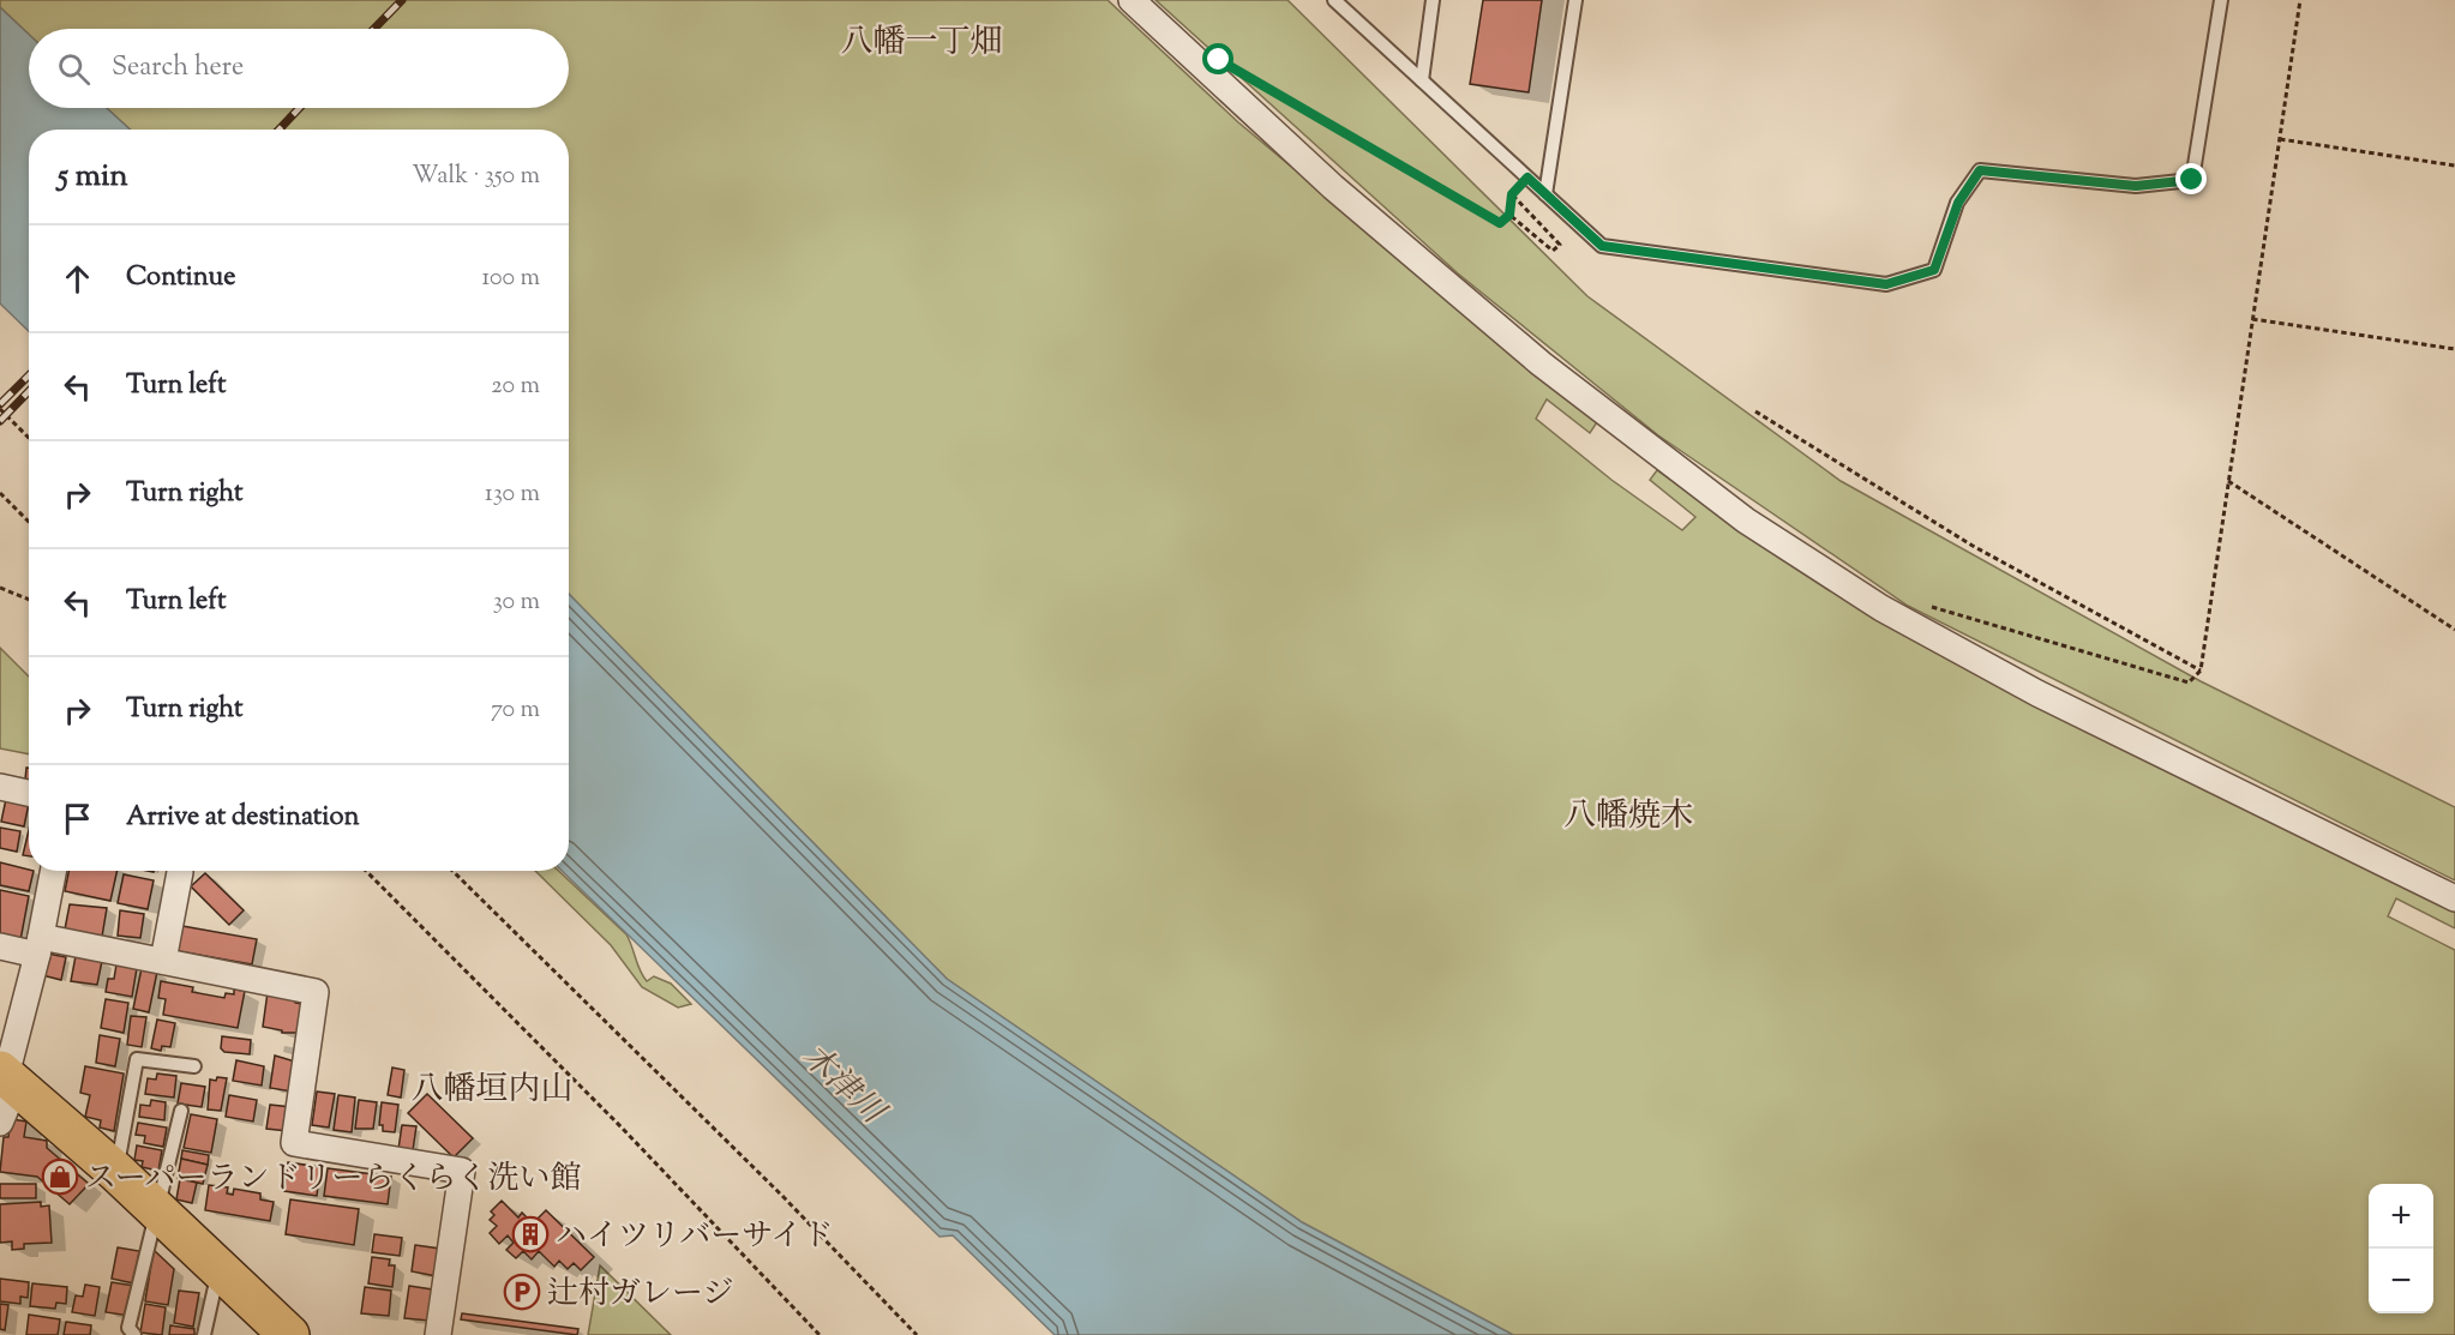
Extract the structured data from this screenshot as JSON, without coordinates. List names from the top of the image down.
{
  "districts": ["八幡一丁畑", "八幡焼木", "八幡垣内山"],
  "water": ["木津川"],
  "places": {
    "shop": ["スーパーランドリーらくらく洗い館"],
    "building": ["ハイツリバーサイド"],
    "parking": ["辻村ガレージ"]
  },
  "page": {
    "search": "Search here",
    "heading": ["5 min", "Walk · 350 m"],
    "list": [
      ["Continue", "100 m"],
      ["Turn left", "20 m"],
      ["Turn right", "130 m"],
      ["Turn left", "30 m"],
      ["Turn right", "70 m"],
      "Arrive at destination"
    ],
    "map_buttons": ["+", "−"]
  }
}
